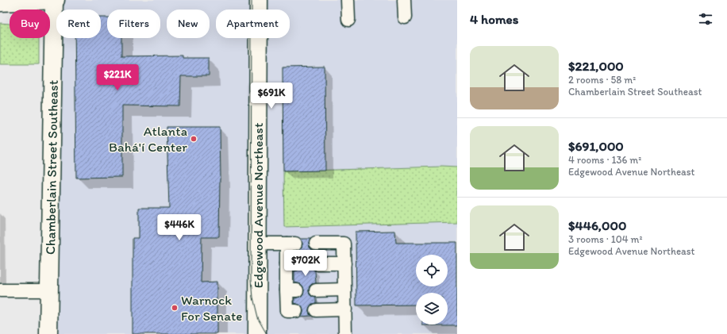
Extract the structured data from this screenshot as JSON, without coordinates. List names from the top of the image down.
{
  "streets": {
    "street": ["Chamberlain Street Southeast", "Edgewood Avenue Northeast"]
  },
  "places": ["Atlanta Bahá'í Center", "Warnock For Senate"],
  "page": {
    "heading": "4 homes",
    "chip": [
      "Buy",
      "Rent",
      "Filters",
      "New",
      "Apartment"
    ],
    "list": [
      {
        "name": "$221,000",
        "note": "2 rooms · 58 m² · Chamberlain Street Southeast"
      },
      {
        "name": "$691,000",
        "note": "4 rooms · 136 m² · Edgewood Avenue Northeast"
      },
      {
        "name": "$446,000",
        "note": "3 rooms · 104 m² · Edgewood Avenue Northeast"
      }
    ],
    "price": [
      "$221K",
      "$691K",
      "$446K",
      "$702K"
    ]
  }
}
